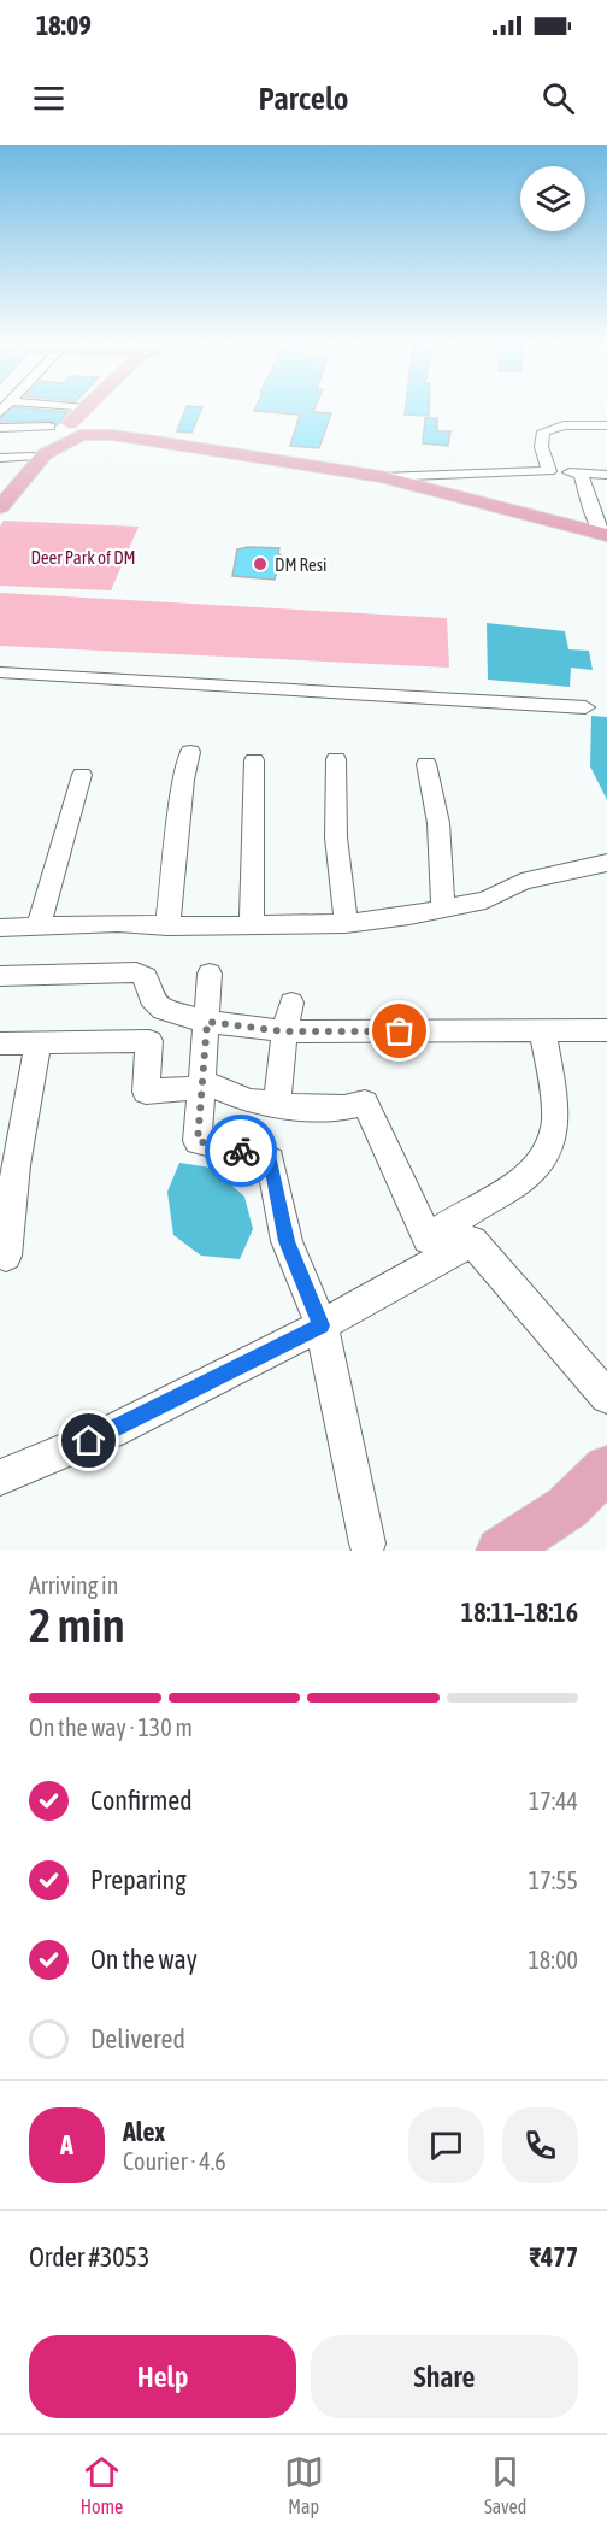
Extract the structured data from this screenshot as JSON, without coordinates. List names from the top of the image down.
{
  "parks": ["Deer Park of DM"],
  "places": ["DM Resi"],
  "page": {
    "status": "18:09",
    "header": "Parcelo",
    "heading": ["2 min", "Arriving in", "18:11–18:16"],
    "panel": [
      "Alex",
      "Courier · 4.6",
      "Order #3053",
      "₹477"
    ],
    "bar": "On the way · 130 m",
    "list": [
      ["Confirmed", "17:44"],
      ["Preparing", "17:55"],
      ["On the way", "18:00"],
      "Delivered"
    ],
    "round": "A",
    "buttons": ["Help", "Share"],
    "tabs": ["Home", "Map", "Saved"]
  }
}
